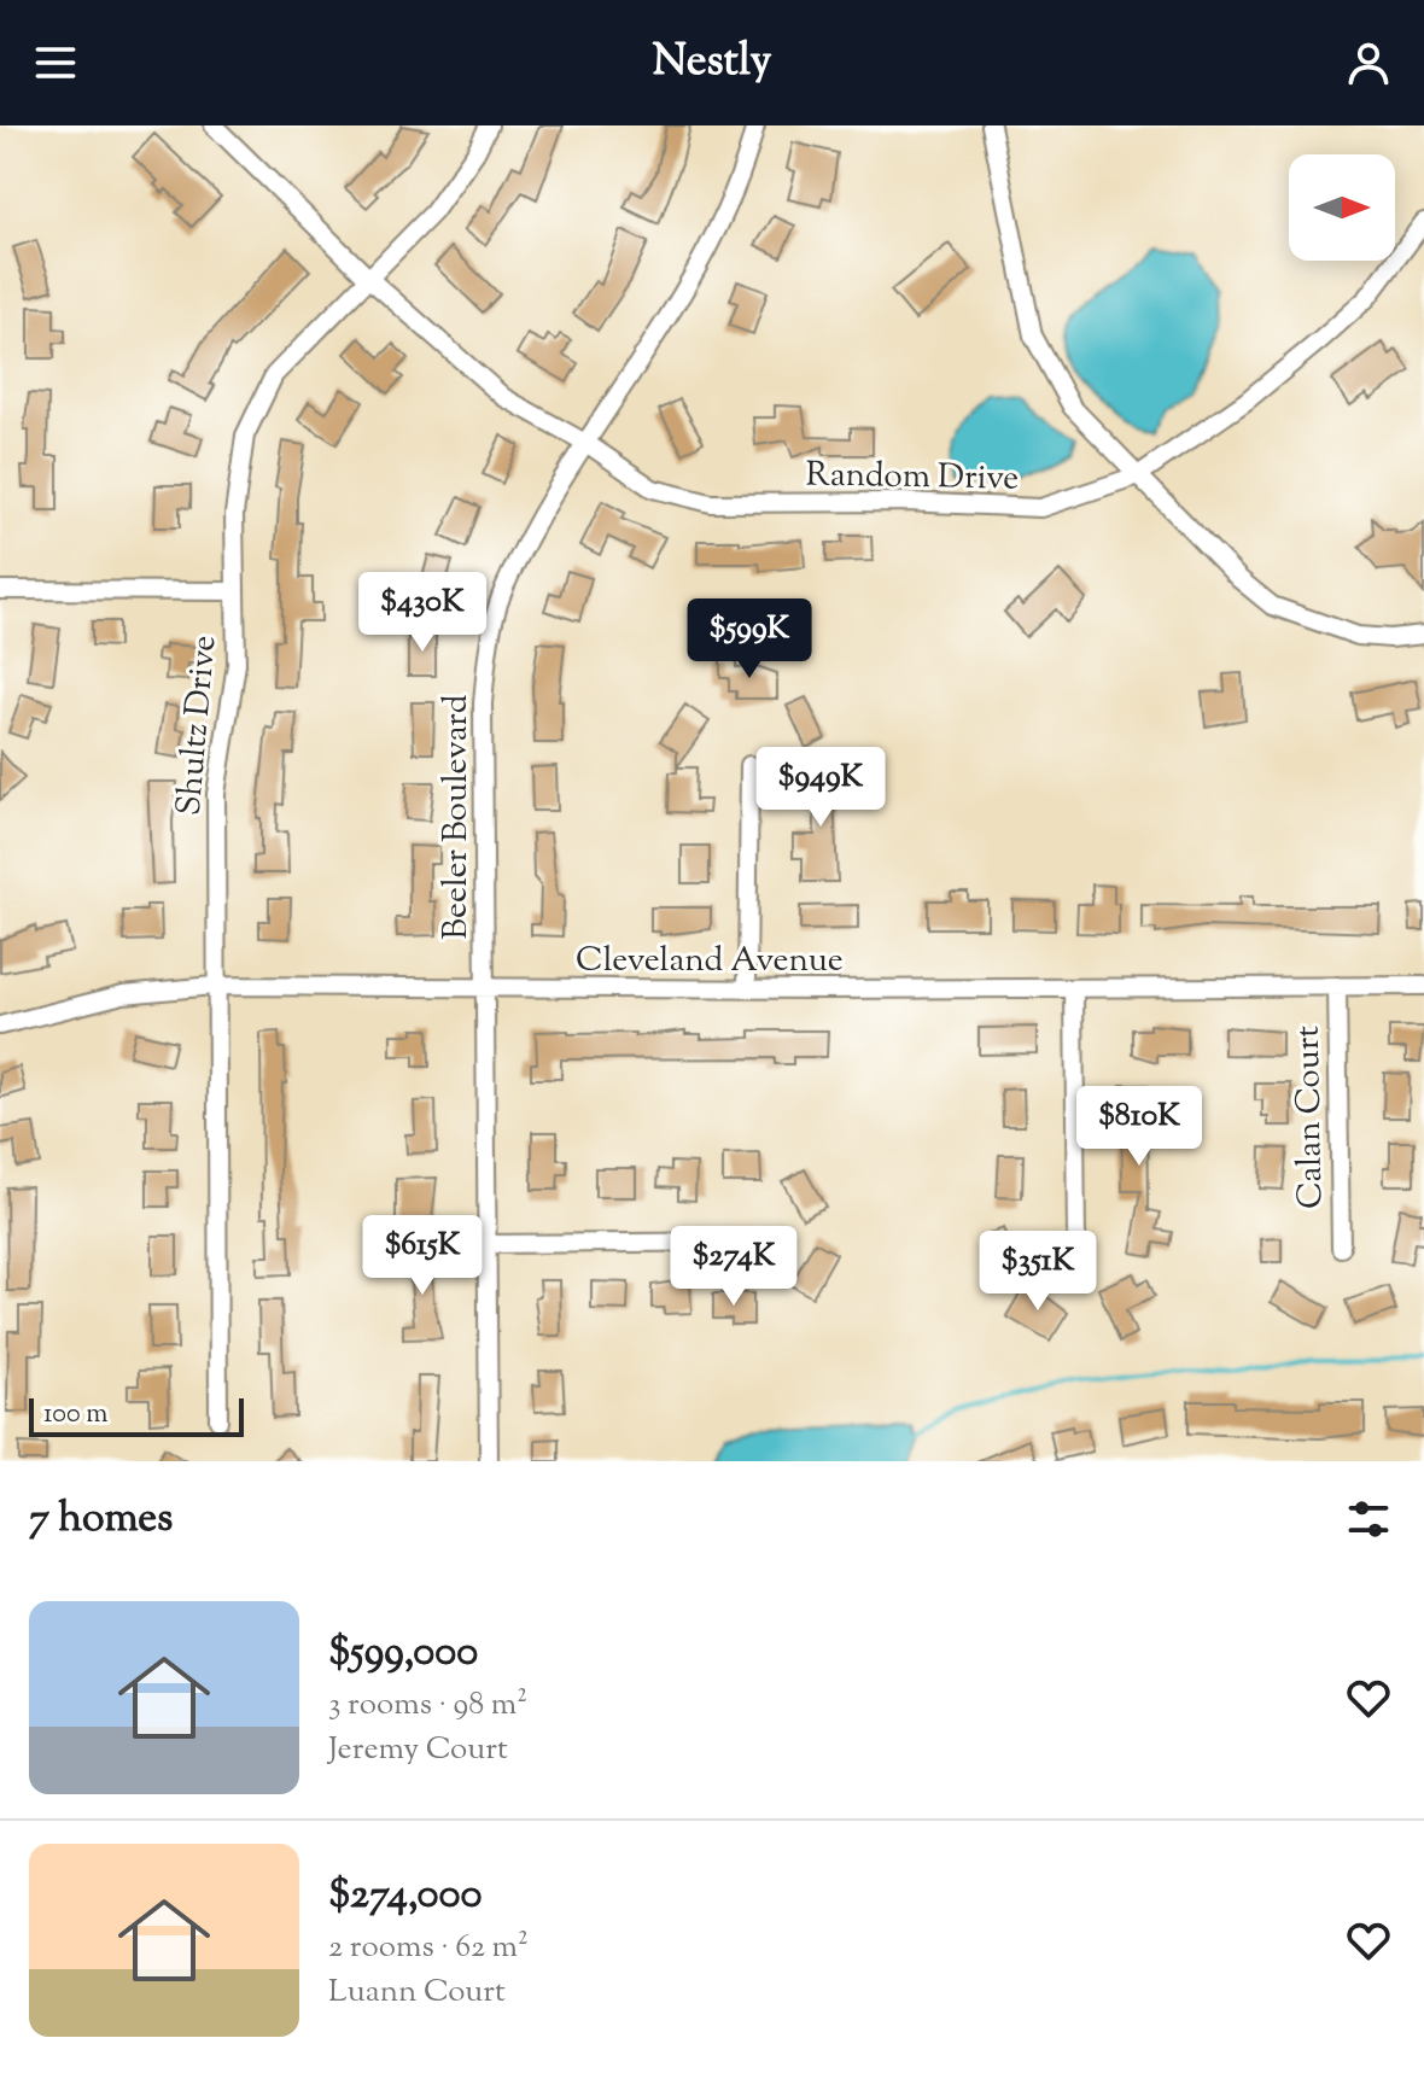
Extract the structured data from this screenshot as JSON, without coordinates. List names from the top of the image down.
{
  "streets": {
    "street": [
      "Random Drive",
      "Shultz Drive",
      "Beeler Boulevard",
      "Cleveland Avenue",
      "Calan Court"
    ]
  },
  "crossings": [
    ["Random Drive", "Shultz Drive"],
    ["Random Drive", "Beeler Boulevard"],
    ["Shultz Drive", "Cleveland Avenue"],
    ["Beeler Boulevard", "Cleveland Avenue"],
    ["Cleveland Avenue", "Calan Court"]
  ],
  "scale_bar": "100 m",
  "north": "right",
  "page": {
    "header": "Nestly",
    "price": [
      "$430K",
      "$599K",
      "$949K",
      "$810K",
      "$615K",
      "$274K",
      "$351K"
    ],
    "scale": "100 m",
    "heading": "7 homes",
    "list": [
      {
        "name": "$599,000",
        "note": "3 rooms · 98 m² · Jeremy Court"
      },
      {
        "name": "$274,000",
        "note": "2 rooms · 62 m² · Luann Court"
      }
    ]
  }
}
